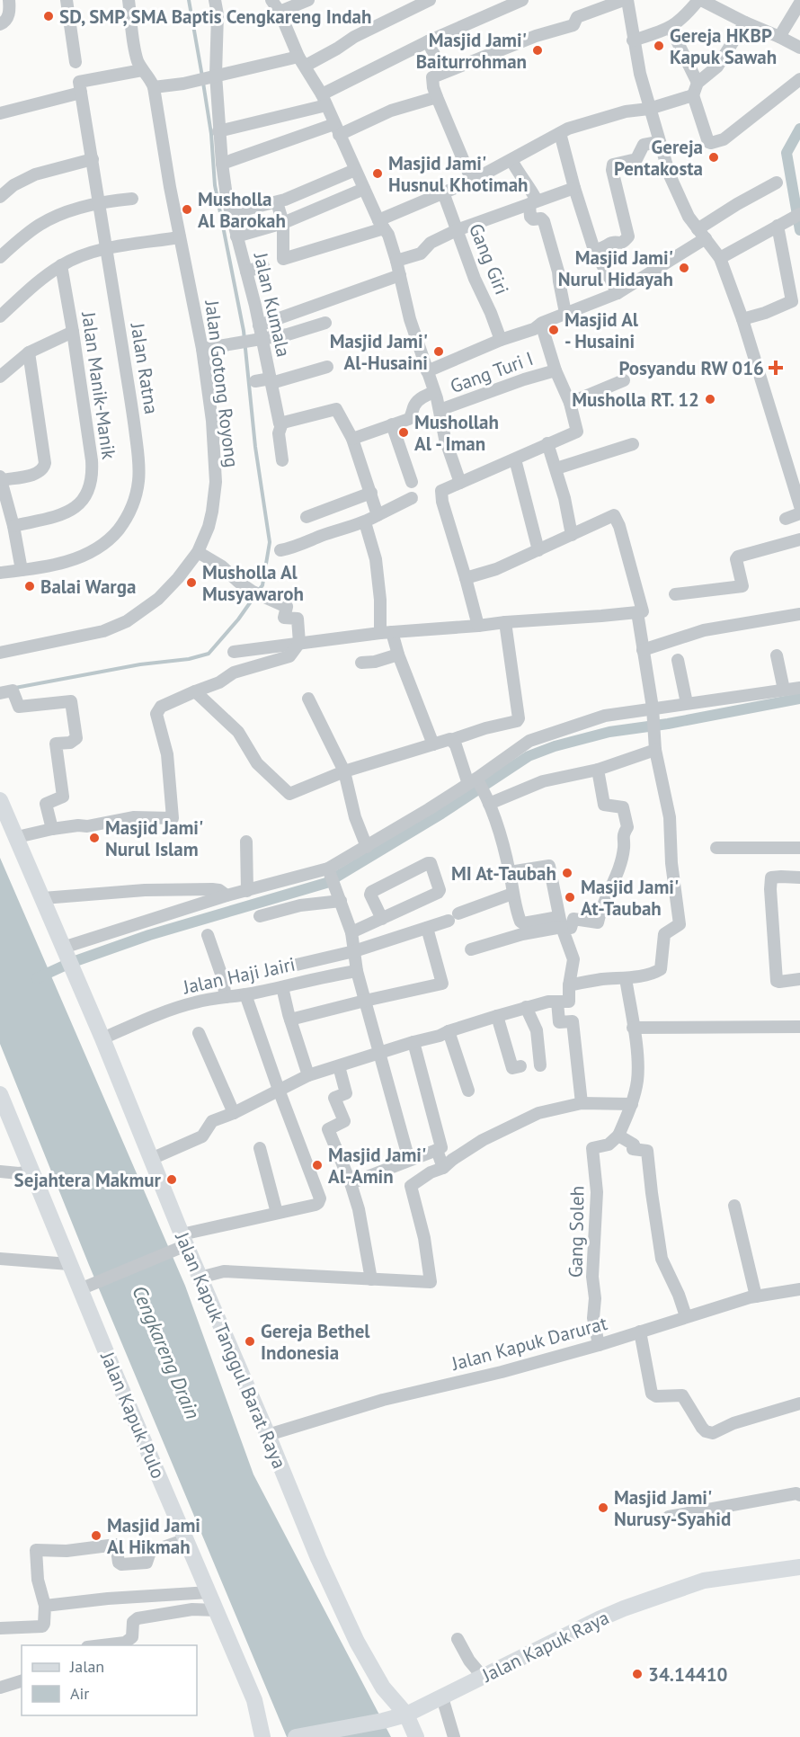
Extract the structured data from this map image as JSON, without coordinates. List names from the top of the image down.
{
  "streets": {
    "main road": ["Jalan Kapuk Tanggul Barat Raya", "Jalan Kapuk Pulo", "Jalan Kapuk Raya"],
    "street": [
      "Gang Giri",
      "Jalan Kumala",
      "Jalan Ratna",
      "Gang Turi I",
      "Jalan Gotong Royong",
      "Jalan Manik-Manik",
      "Jalan Haji Jairi",
      "Gang Soleh",
      "Jalan Kapuk Darurat"
    ]
  },
  "crossings": [
    ["Jalan Haji Jairi", "Jalan Kapuk Tanggul Barat Raya"],
    ["Gang Soleh", "Jalan Kapuk Darurat"],
    ["Jalan Kapuk Darurat", "Jalan Kapuk Tanggul Barat Raya"],
    ["Jalan Kapuk Tanggul Barat Raya", "Jalan Kapuk Raya"]
  ],
  "water": ["Cengkareng Drain"],
  "places": {
    "other": [
      "SD, SMP, SMA Baptis Cengkareng Indah",
      "Gereja HKBP Kapuk Sawah",
      "Masjid Jami' Baiturrohman",
      "Gereja Pentakosta",
      "Masjid Jami' Husnul Khotimah",
      "Musholla Al Barokah",
      "Masjid Jami' Nurul Hidayah",
      "Masjid Al - Husaini",
      "Masjid Jami' Al-Husaini",
      "Musholla RT. 12",
      "Mushollah Al - Iman",
      "Musholla Al Musyawaroh",
      "Balai Warga",
      "Masjid Jami' Nurul Islam",
      "MI At-Taubah",
      "Masjid Jami' At-Taubah",
      "Masjid Jami' Al-Amin",
      "Sejahtera Makmur",
      "Gereja Bethel Indonesia",
      "Masjid Jami' Nurusy-Syahid",
      "Masjid Jami Al Hikmah",
      "34.14410"
    ],
    "health": ["Posyandu RW 016"]
  },
  "legend": ["Jalan", "Air"]
}
